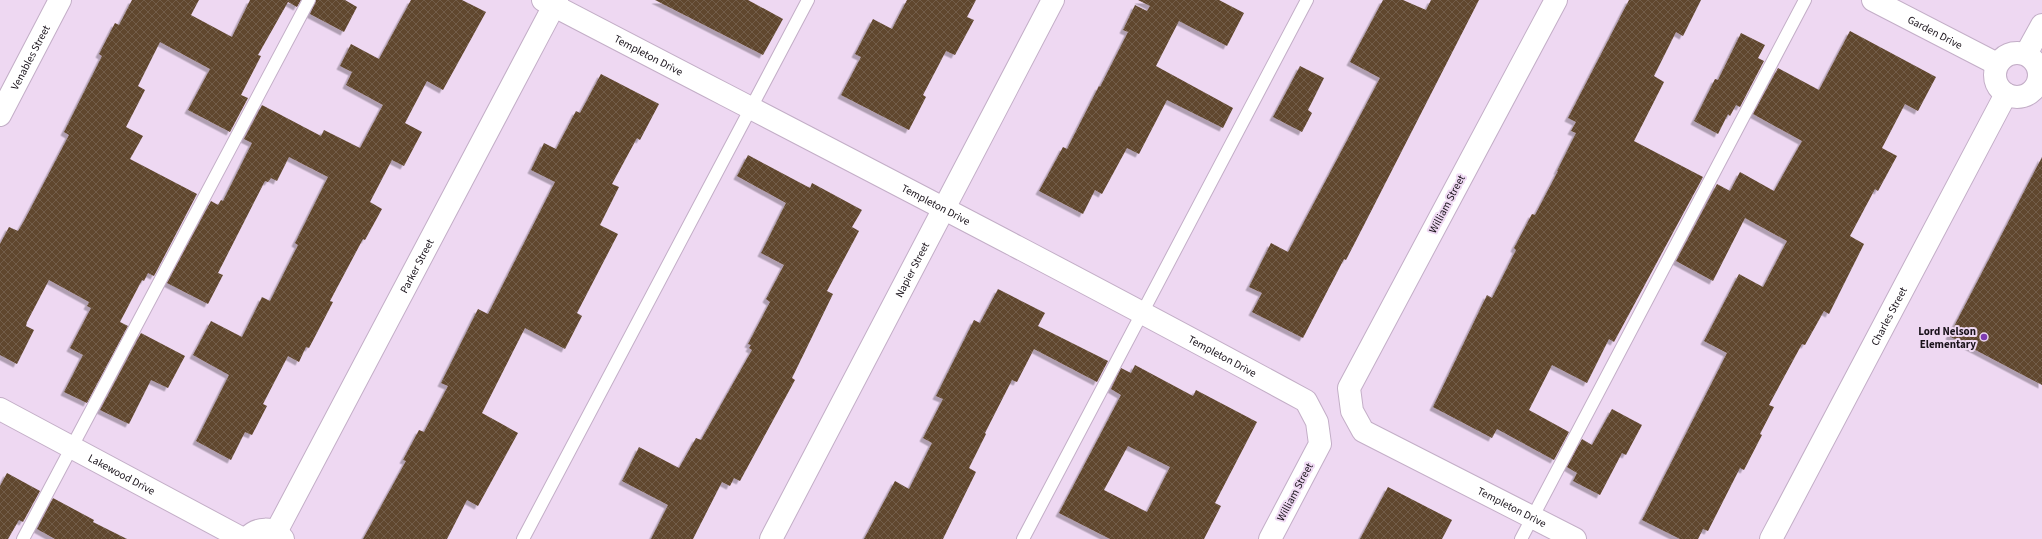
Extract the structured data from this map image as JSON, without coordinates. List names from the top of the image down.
{
  "streets": {
    "street": [
      "Garden Drive",
      "Templeton Drive",
      "Venables Street",
      "William Street",
      "Parker Street",
      "Napier Street",
      "Charles Street",
      "Lakewood Drive"
    ]
  },
  "crossings": [
    ["Garden Drive", "Charles Street"],
    ["Templeton Drive", "William Street"],
    ["Templeton Drive", "Parker Street"],
    ["Templeton Drive", "Napier Street"]
  ],
  "places": ["Lord Nelson Elementary"]
}
